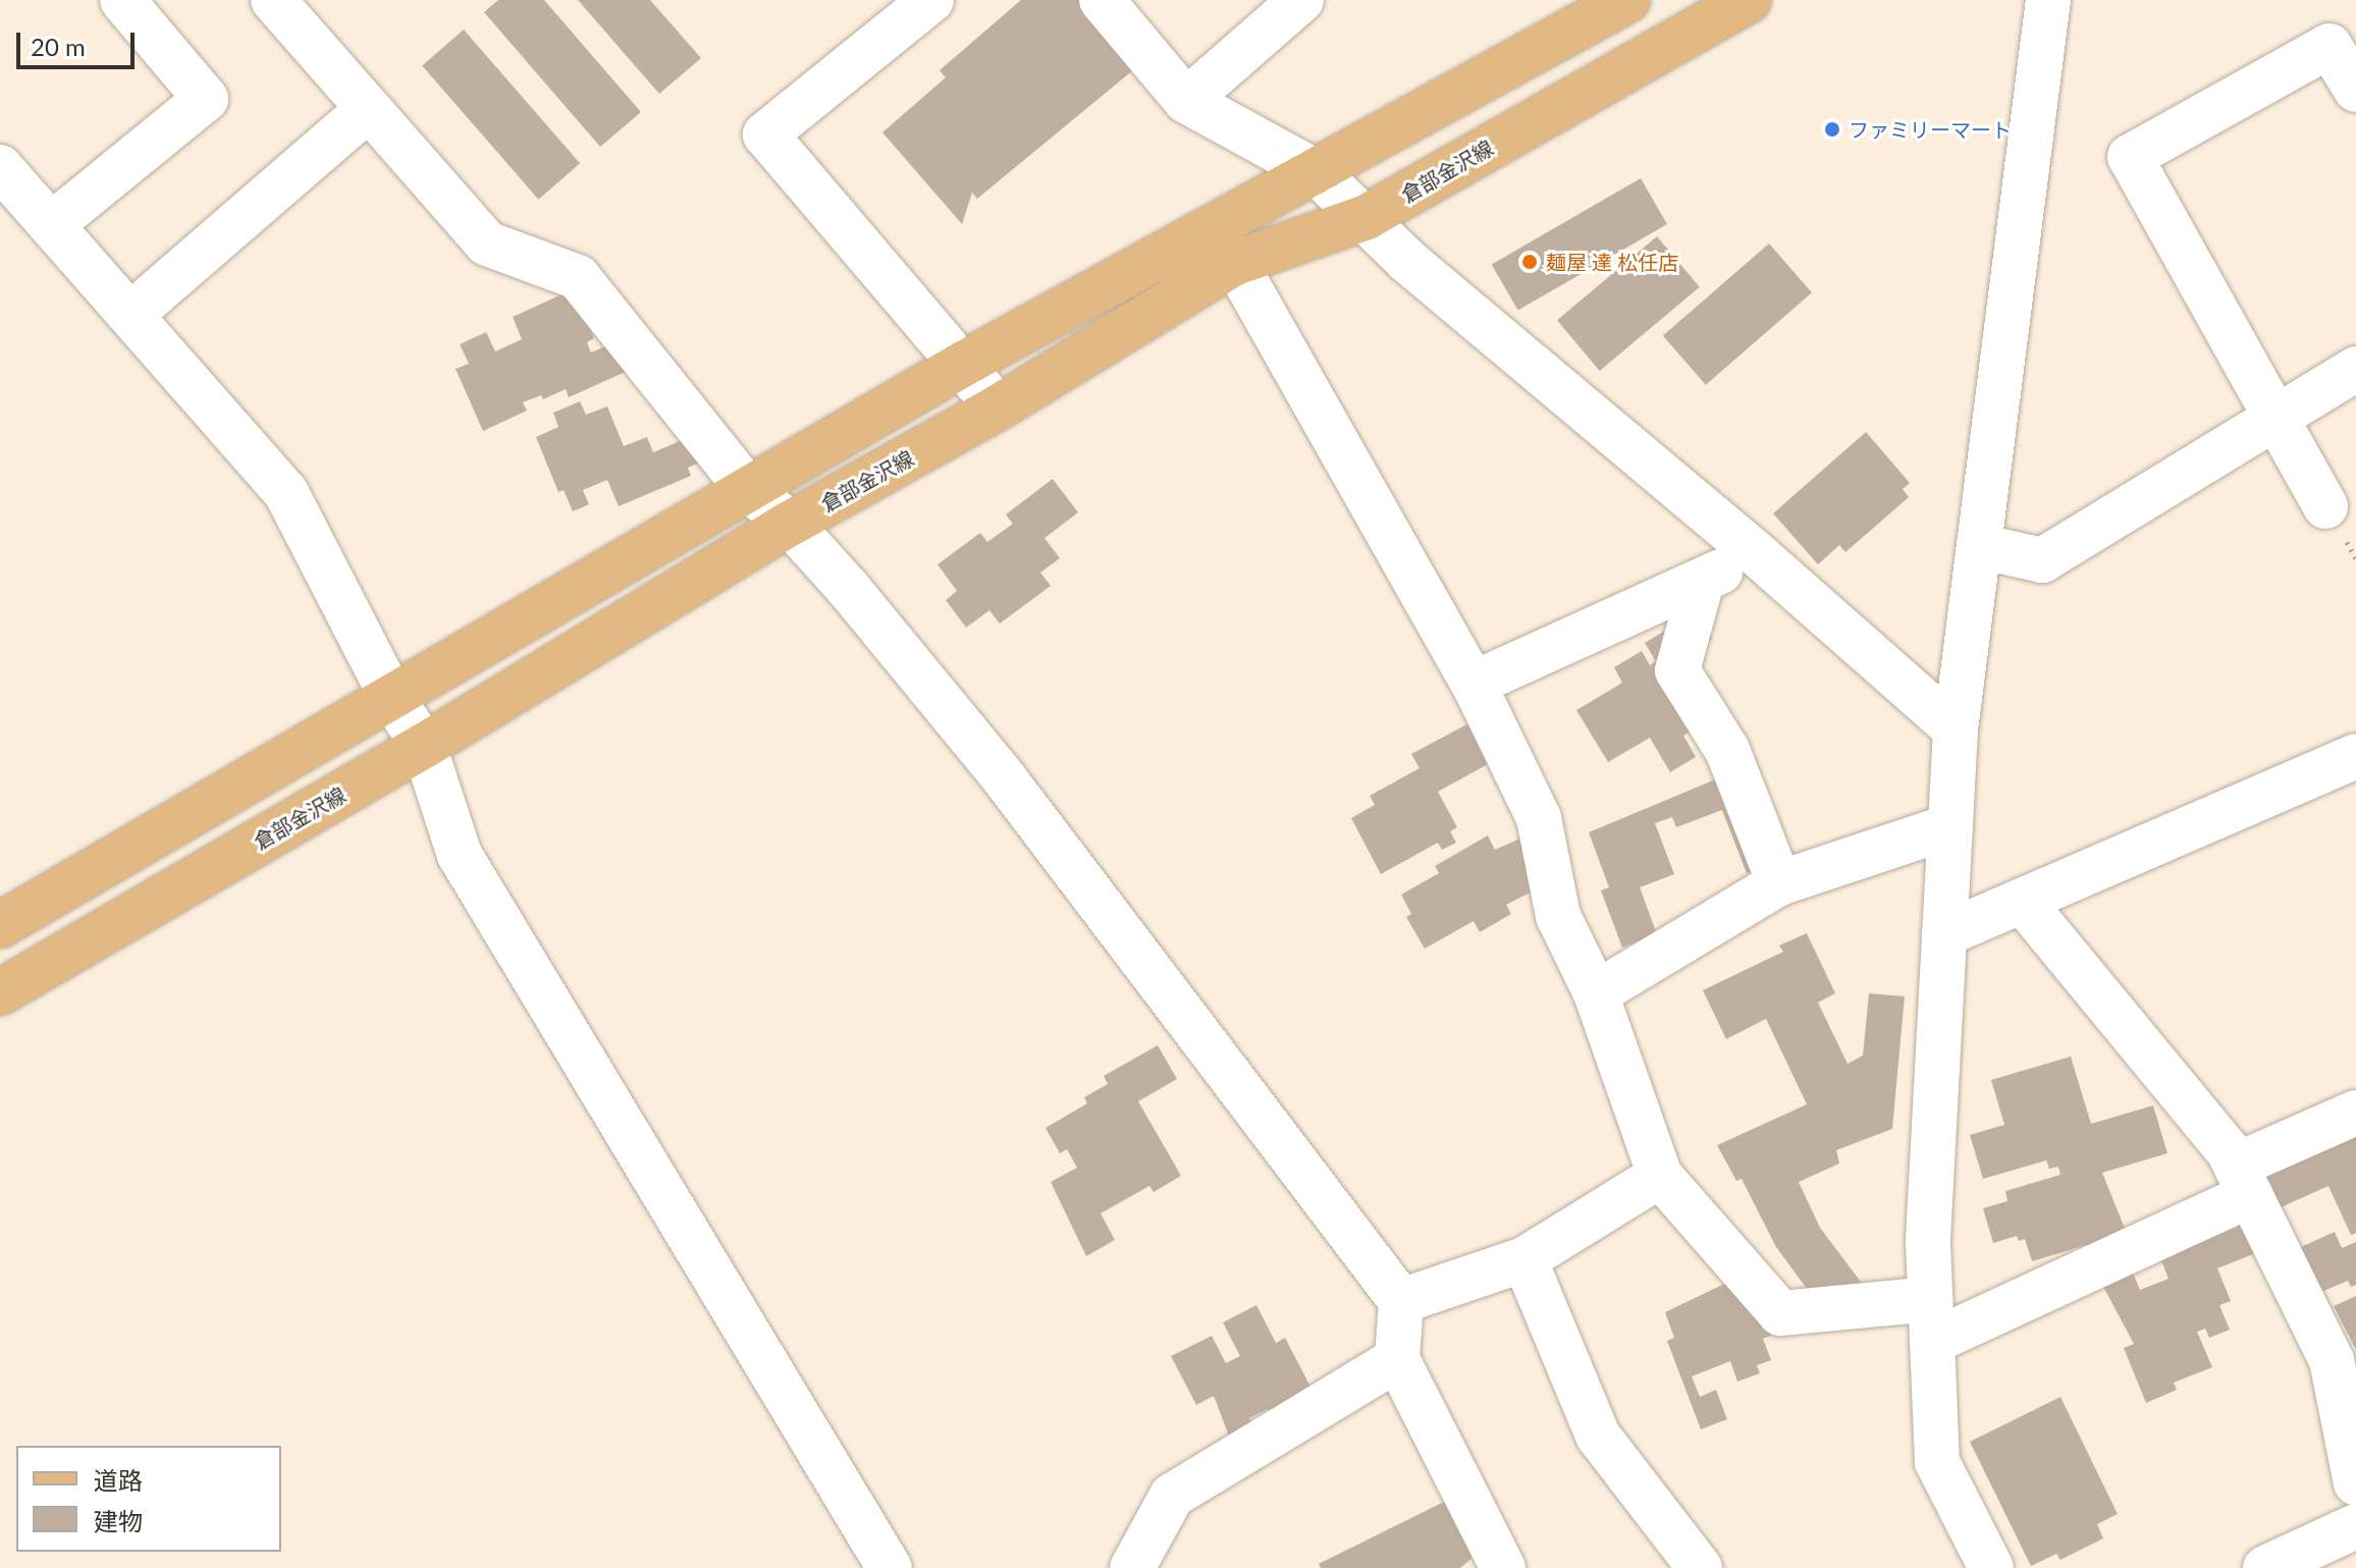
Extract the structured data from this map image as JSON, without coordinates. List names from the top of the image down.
{
  "streets": {
    "main road": ["倉部金沢線"]
  },
  "places": ["ファミリーマート", "麺屋 達 松任店"],
  "legend": ["道路", "建物"],
  "scale_bar": "20 m"
}
